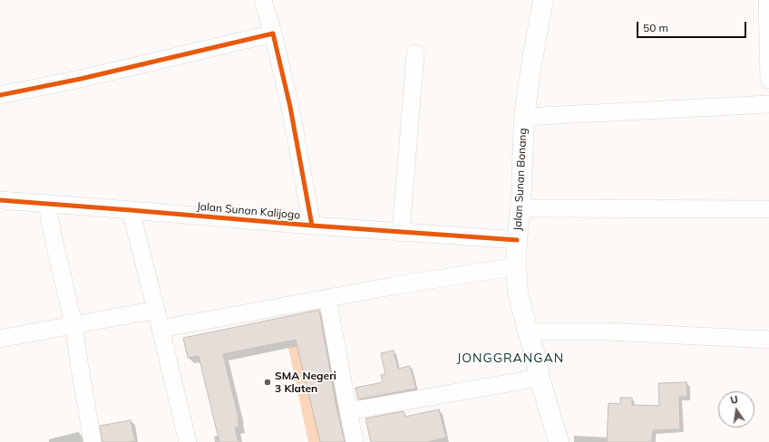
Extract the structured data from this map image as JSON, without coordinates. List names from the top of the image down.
{
  "streets": {
    "street": ["Jalan Sunan Bonang", "Jalan Sunan Kalijogo"]
  },
  "crossings": [
    ["Jalan Sunan Bonang", "Jalan Sunan Kalijogo"]
  ],
  "districts": ["JONGGRANGAN"],
  "places": ["SMA Negeri 3 Klaten"],
  "scale_bar": "50 m",
  "north": "top"
}
